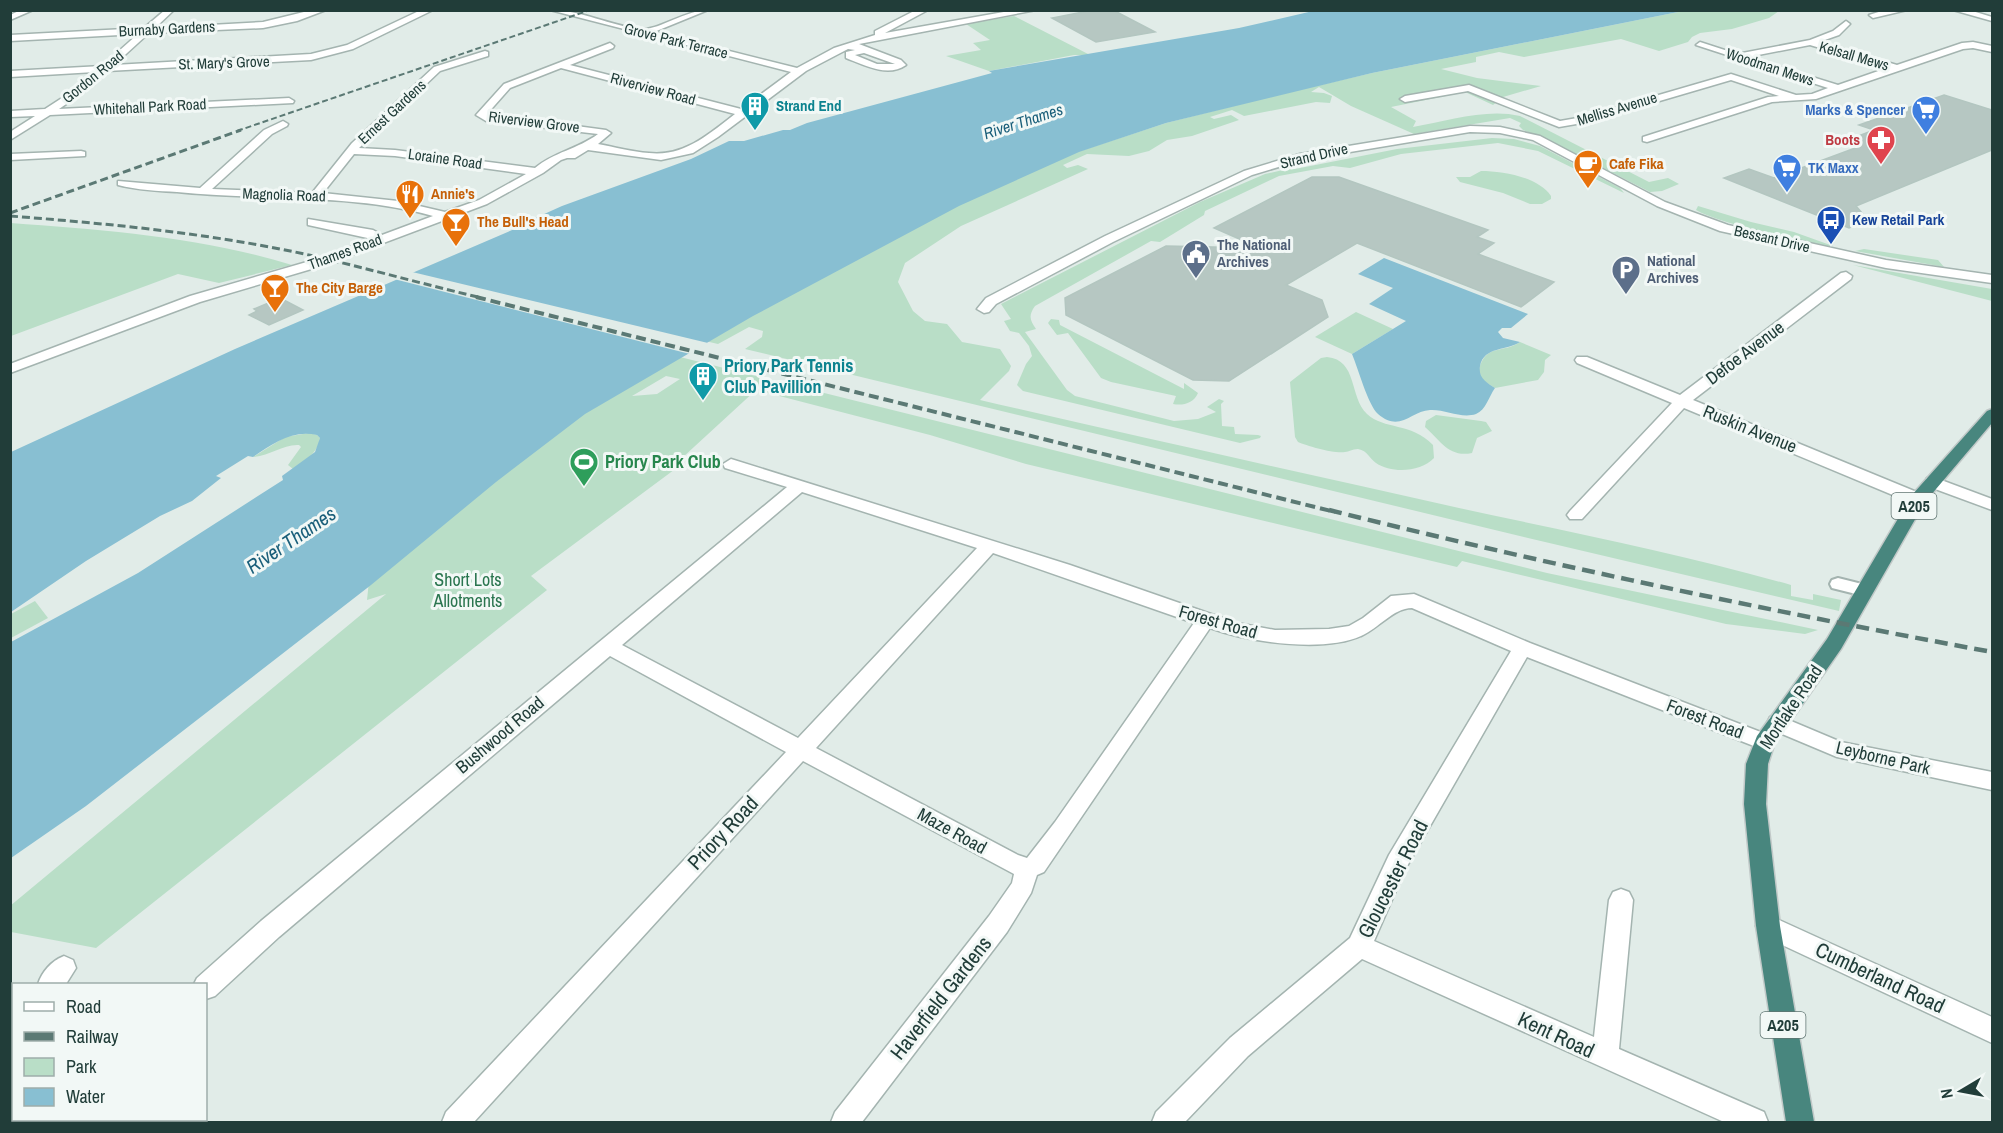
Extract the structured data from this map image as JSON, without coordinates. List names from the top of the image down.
{
  "streets": {
    "highway": ["A205", "Mortlake Road"],
    "street": [
      "Burnaby Gardens",
      "Grove Park Terrace",
      "Kelsall Mews",
      "St. Mary's Grove",
      "Woodman Mews",
      "Gordon Road",
      "Riverview Road",
      "Whitehall Park Road",
      "Melliss Avenue",
      "Ernest Gardens",
      "Riverview Grove",
      "Strand Drive",
      "Loraine Road",
      "Magnolia Road",
      "Bessant Drive",
      "Thames Road",
      "Defoe Avenue",
      "Ruskin Avenue",
      "Forest Road",
      "Bushwood Road",
      "Leyborne Park",
      "Maze Road",
      "Priory Road",
      "Gloucester Road",
      "Cumberland Road",
      "Haverfield Gardens",
      "Kent Road"
    ]
  },
  "crossings": [
    ["Burnaby Gardens", "Gordon Road"],
    ["Kelsall Mews", "Woodman Mews"],
    ["Kelsall Mews", "Melliss Avenue"],
    ["St. Mary's Grove", "Gordon Road"],
    ["Woodman Mews", "Melliss Avenue"],
    ["Gordon Road", "Whitehall Park Road"],
    ["Riverview Road", "Riverview Grove"],
    ["Ernest Gardens", "Loraine Road"],
    ["Ernest Gardens", "Magnolia Road"],
    ["Riverview Grove", "Thames Road"],
    ["Strand Drive", "Bessant Drive"],
    ["Loraine Road", "Thames Road"],
    ["Magnolia Road", "Thames Road"],
    ["Defoe Avenue", "Ruskin Avenue"],
    ["Ruskin Avenue", "Mortlake Road"],
    ["Forest Road", "Mortlake Road"],
    ["Forest Road", "Bushwood Road"],
    ["Forest Road", "Priory Road"],
    ["Forest Road", "Gloucester Road"],
    ["Mortlake Road", "Leyborne Park"],
    ["Mortlake Road", "Cumberland Road"],
    ["Bushwood Road", "Maze Road"],
    ["Maze Road", "Priory Road"],
    ["Maze Road", "Haverfield Gardens"],
    ["Gloucester Road", "Kent Road"]
  ],
  "water": ["River Thames"],
  "parks": ["Short Lots Allotments"],
  "places": {
    "building": ["Strand End", "Priory Park Tennis Club Pavillion"],
    "supermarket": ["Marks & Spencer", "TK Maxx"],
    "pharmacy": ["Boots"],
    "cafe": ["Cafe Fika"],
    "restaurant": ["Annie's"],
    "bus stop": ["Kew Retail Park"],
    "bar": ["The Bull's Head", "The City Barge"],
    "public building": ["The National Archives"],
    "parking": ["National Archives"],
    "sports": ["Priory Park Club"]
  },
  "legend": [
    "Road",
    "Railway",
    "Park",
    "Water"
  ],
  "north": "left"
}
